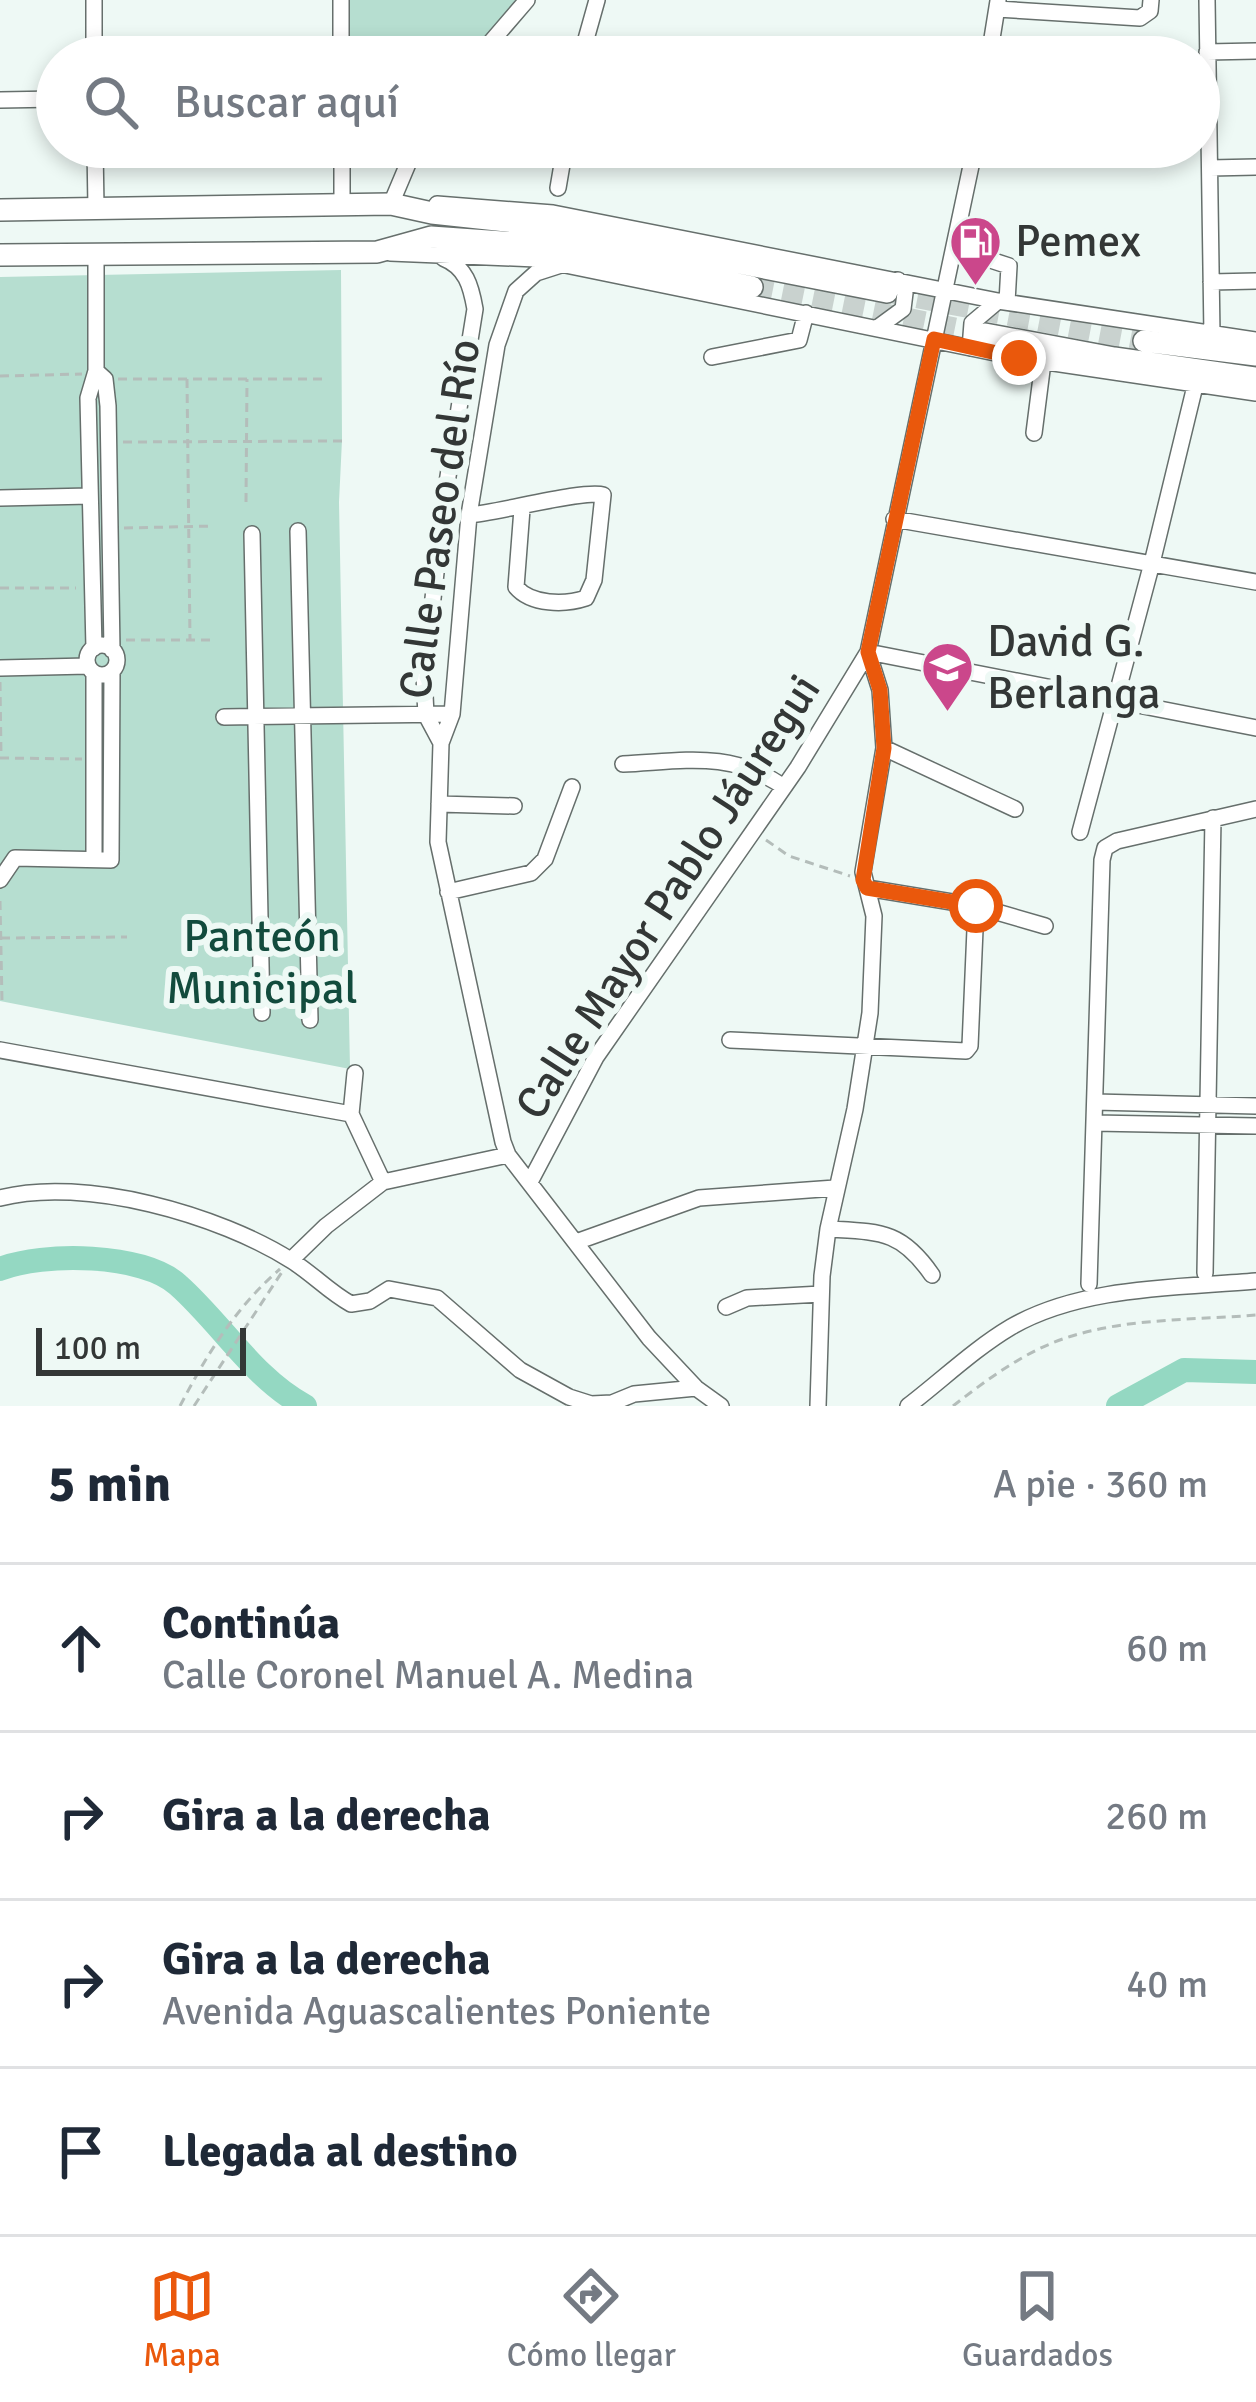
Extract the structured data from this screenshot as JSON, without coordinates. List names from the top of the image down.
{
  "streets": {
    "street": ["Calle Paseo del Río", "Calle Mayor Pablo Jáuregui"]
  },
  "crossings": [
    ["Calle Paseo del Río", "Calle Mayor Pablo Jáuregui"]
  ],
  "parks": ["Panteón Municipal"],
  "places": {
    "fuel station": ["Pemex"],
    "school or university": ["David G. Berlanga"]
  },
  "scale_bar": "100 m",
  "page": {
    "search": "Buscar aquí",
    "scale": "100 m",
    "heading": ["5 min", "A pie · 360 m"],
    "list": [
      ["Continúa", "Calle Coronel Manuel A. Medina", "60 m"],
      ["Gira a la derecha", "260 m"],
      ["Gira a la derecha", "Avenida Aguascalientes Poniente", "40 m"],
      "Llegada al destino"
    ],
    "nav": ["Mapa", "Cómo llegar", "Guardados"]
  }
}
